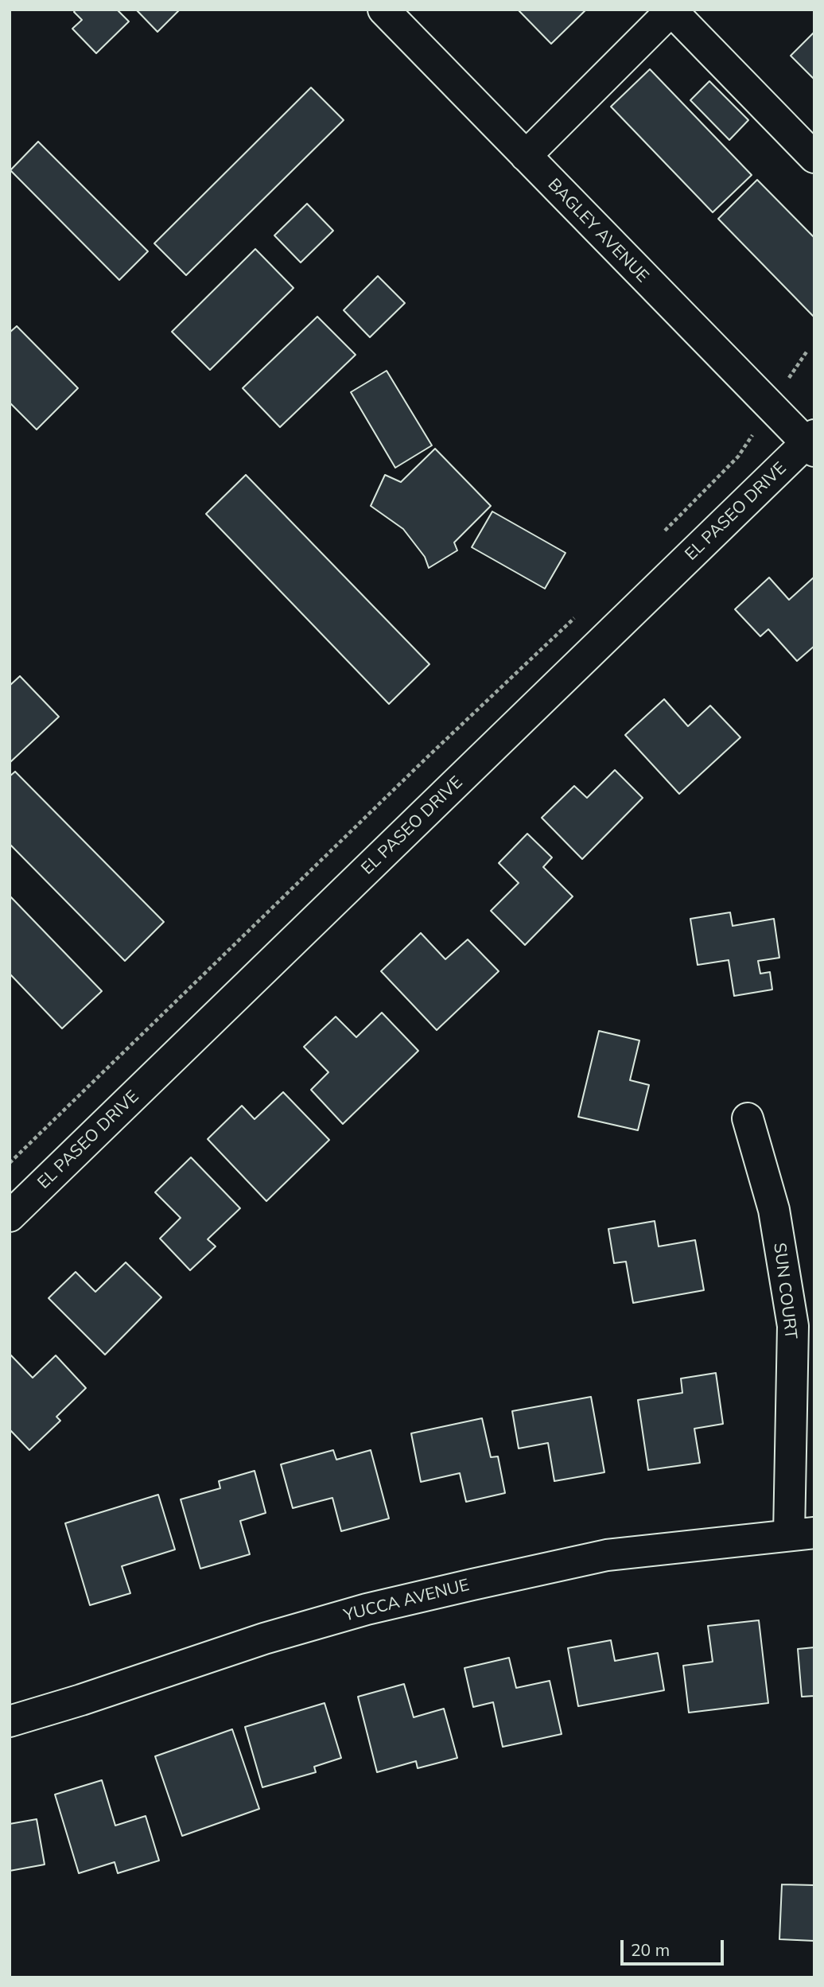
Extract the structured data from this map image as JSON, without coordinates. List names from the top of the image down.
{
  "streets": {
    "street": [
      "BAGLEY AVENUE",
      "EL PASEO DRIVE",
      "SUN COURT",
      "YUCCA AVENUE"
    ]
  },
  "crossings": [
    ["BAGLEY AVENUE", "EL PASEO DRIVE"],
    ["SUN COURT", "YUCCA AVENUE"]
  ],
  "scale_bar": "20 m"
}
